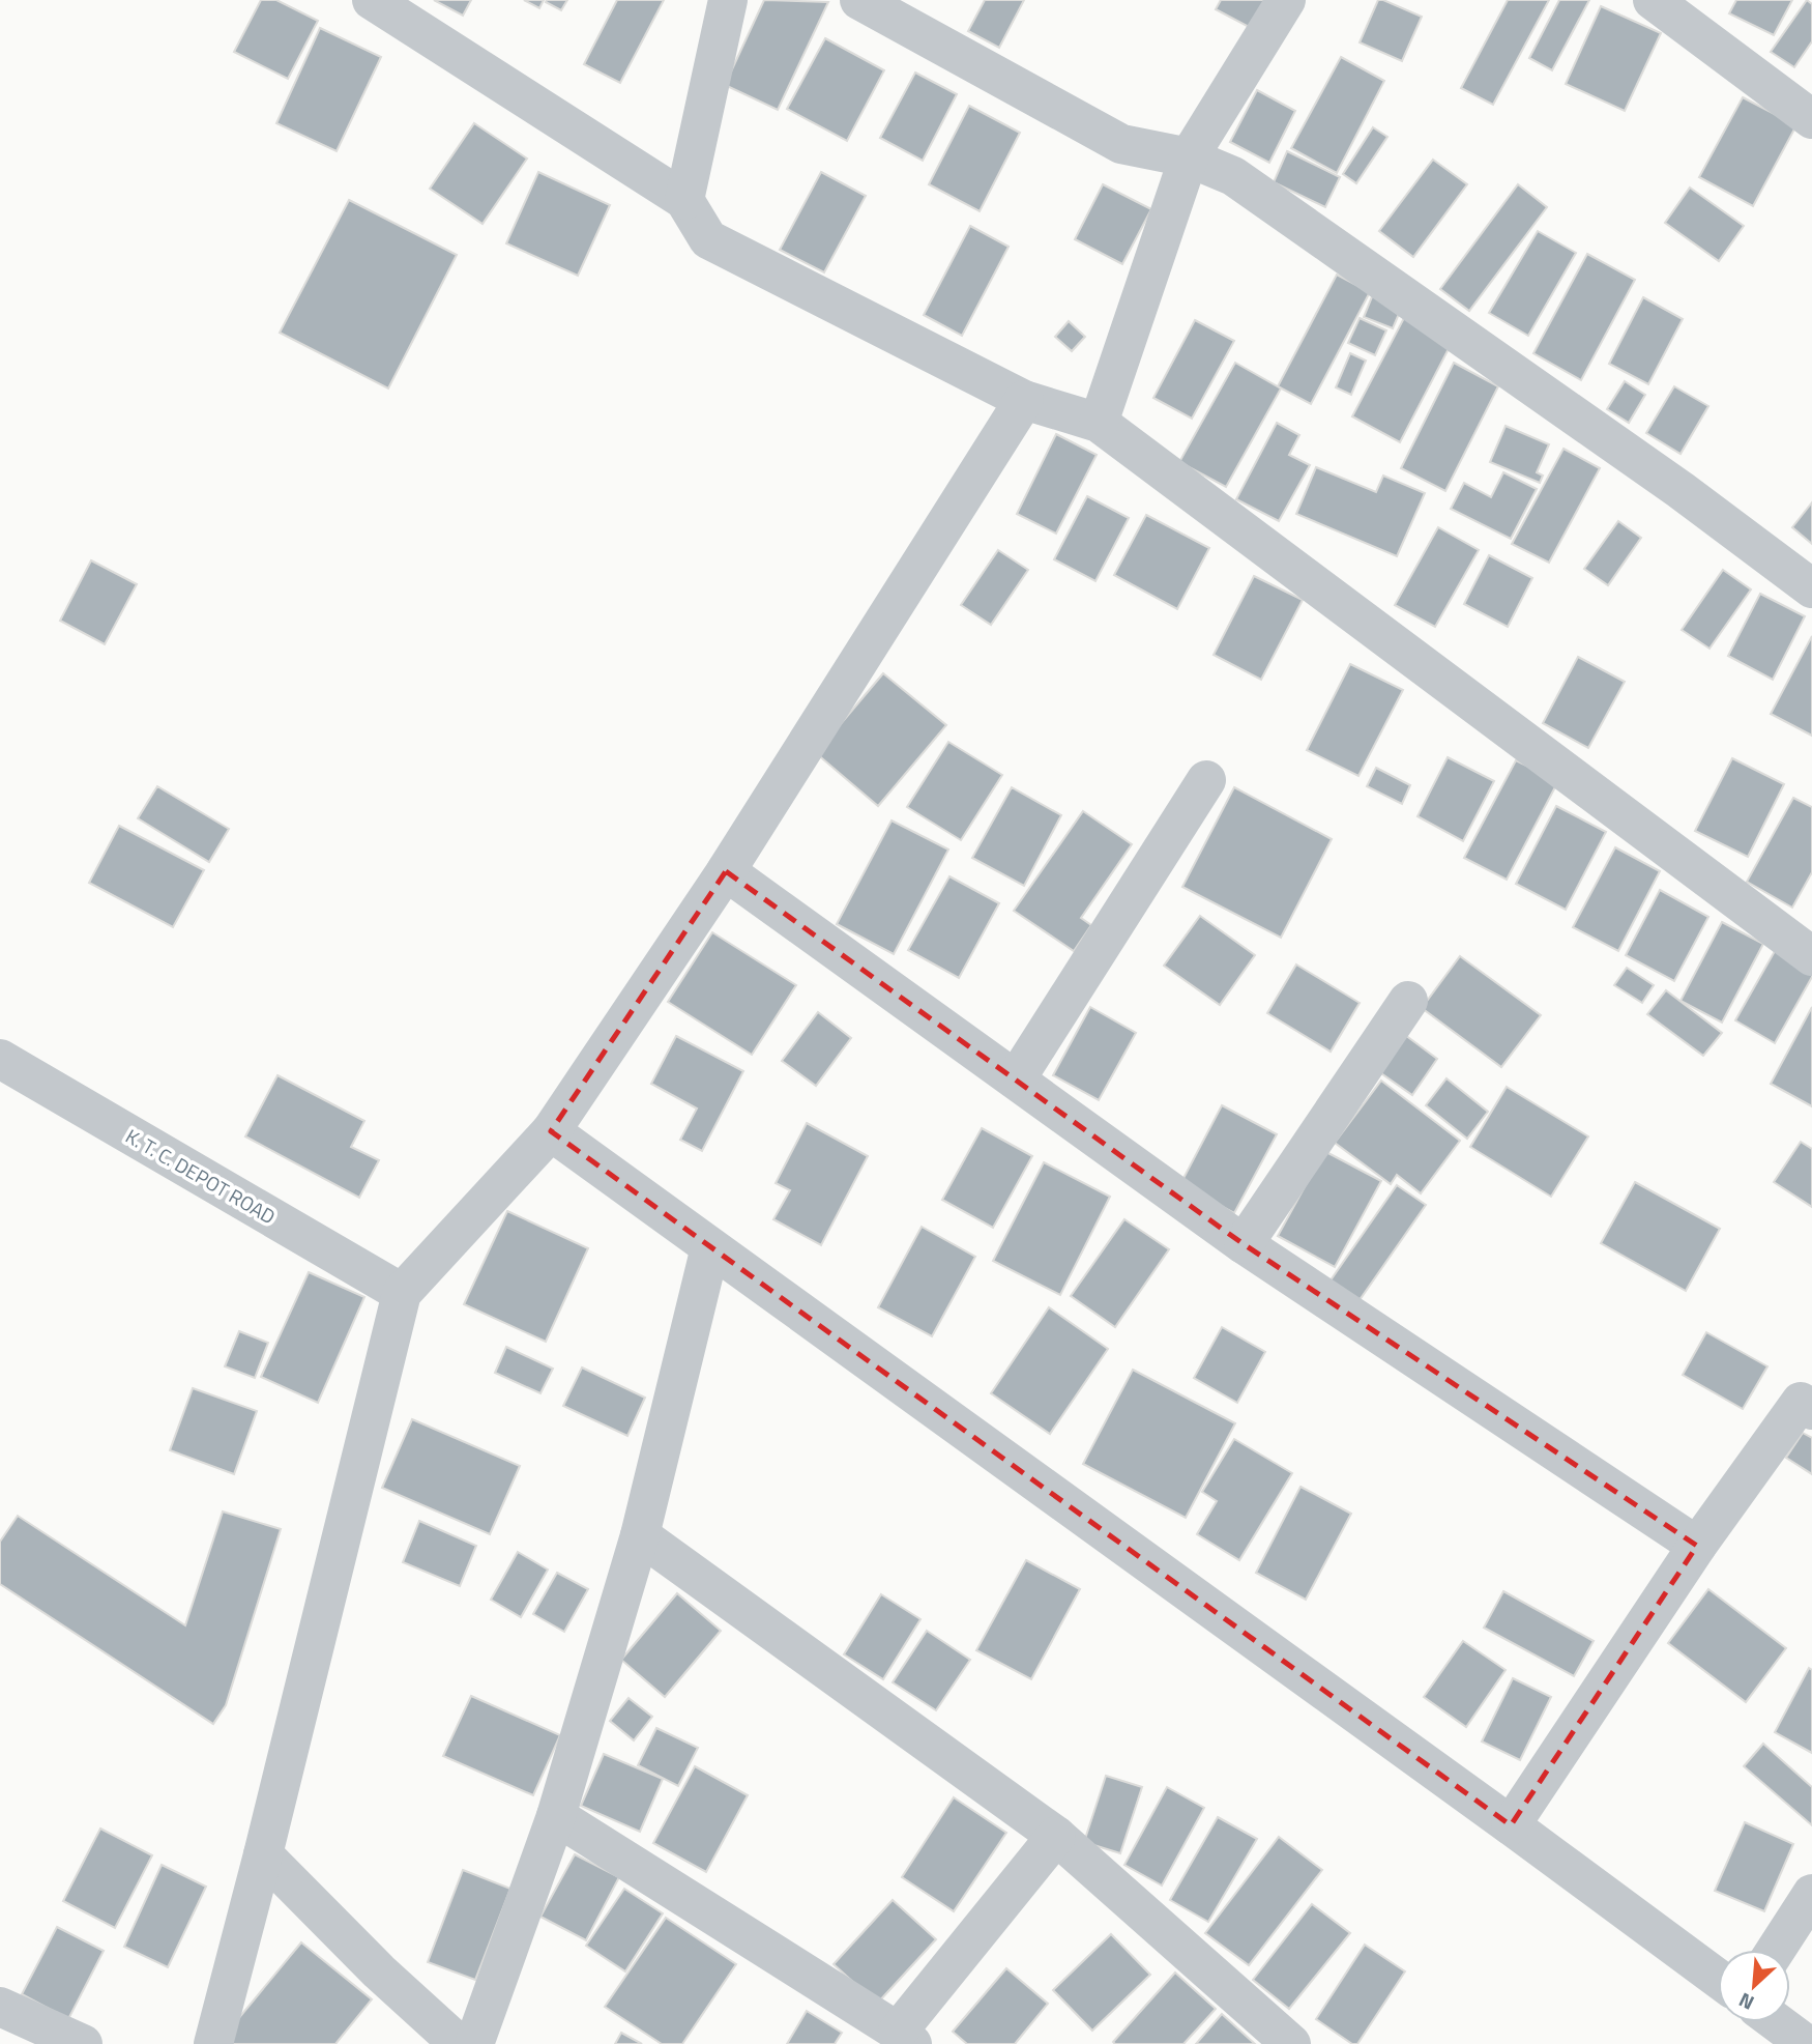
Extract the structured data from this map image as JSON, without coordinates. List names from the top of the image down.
{
  "streets": {
    "street": ["K. T. C. DEPOT ROAD"]
  },
  "north": "bottom left"
}
